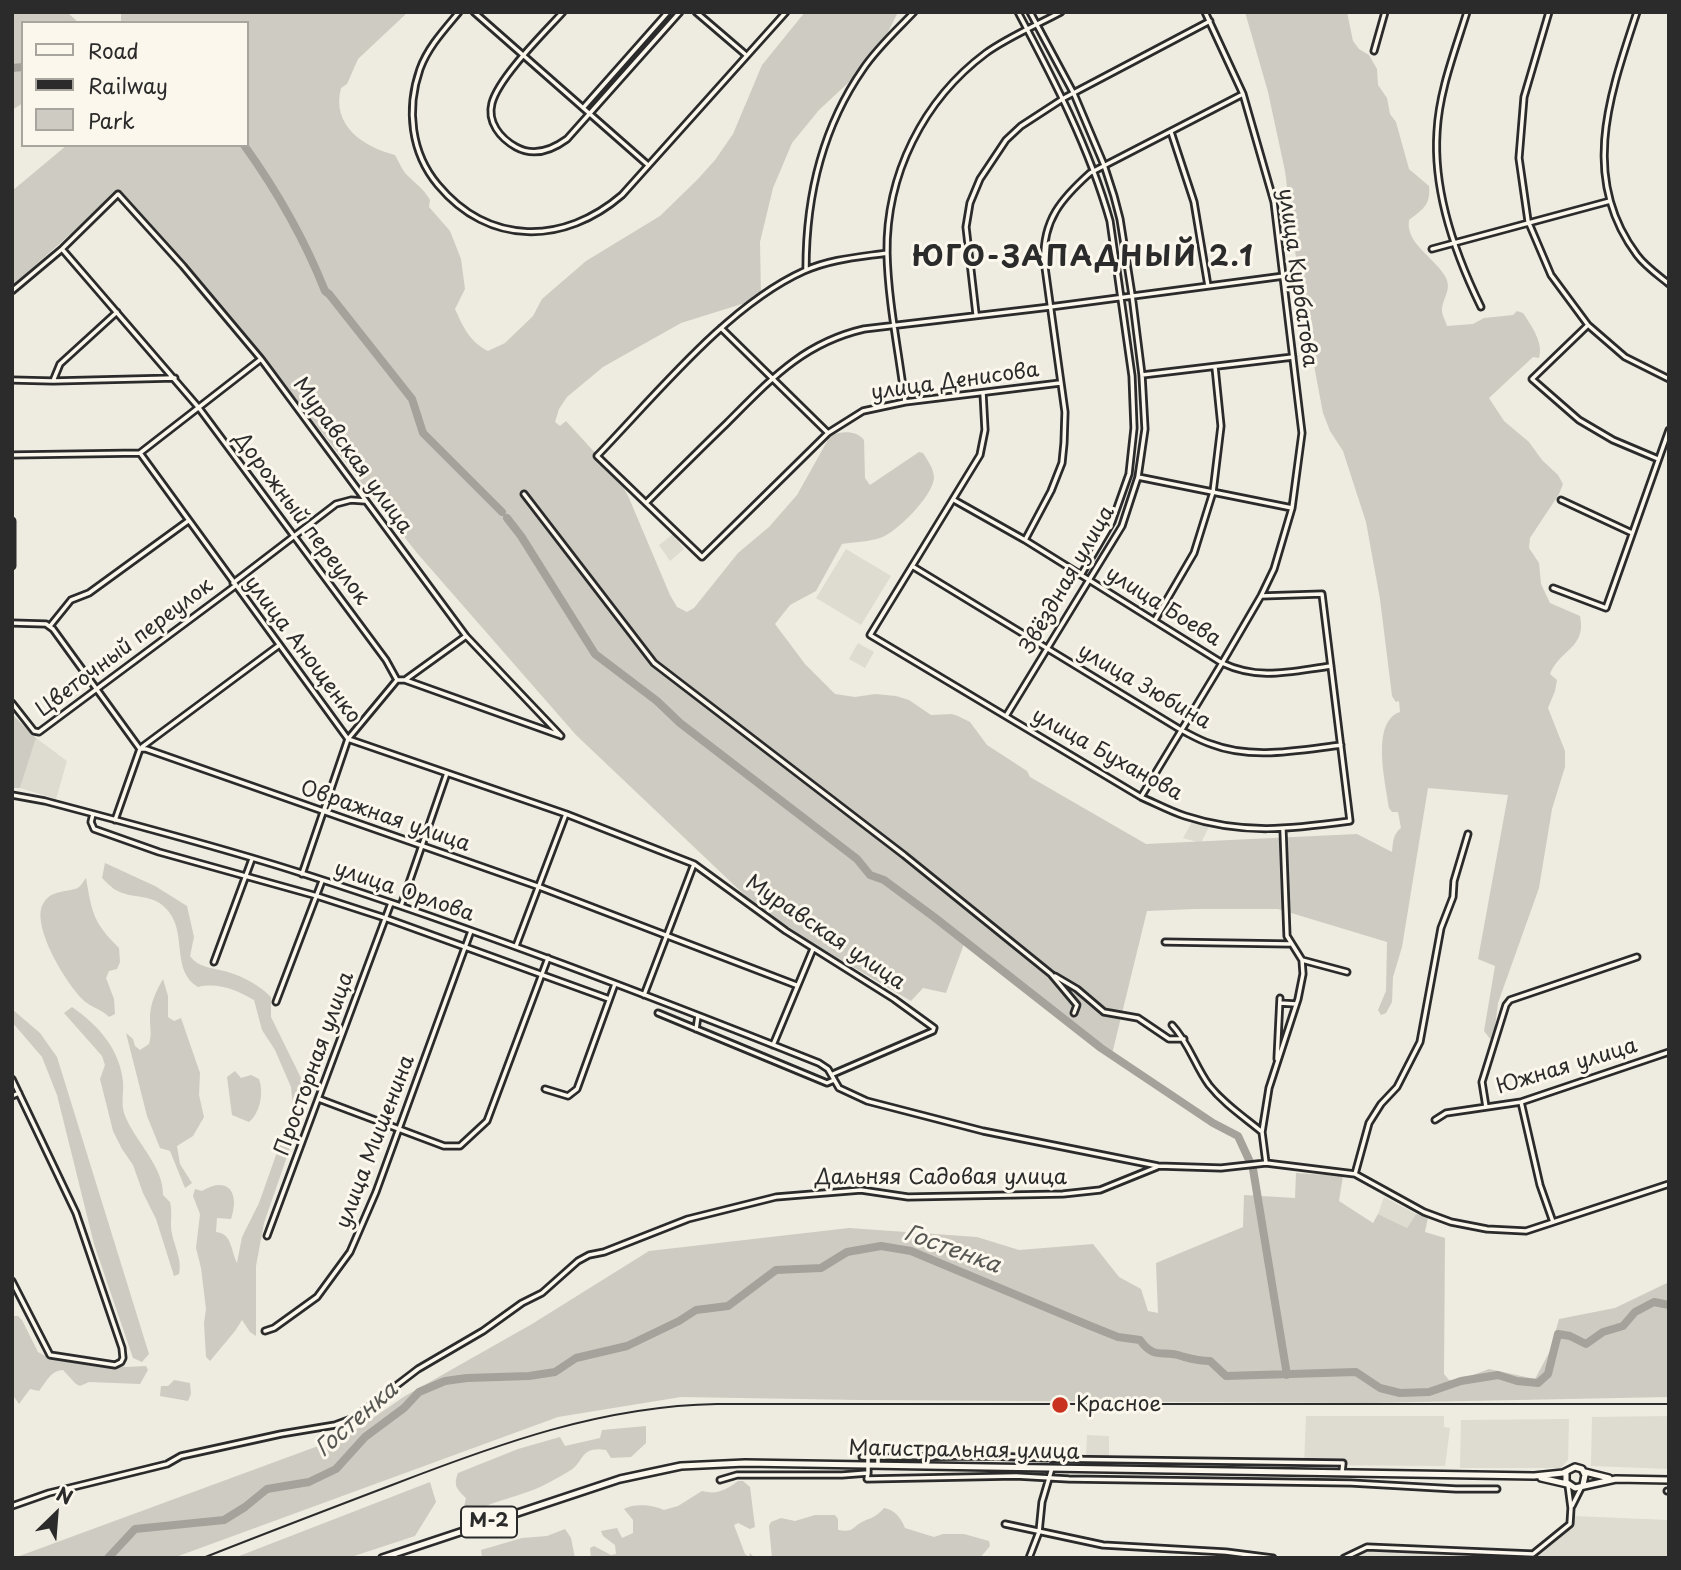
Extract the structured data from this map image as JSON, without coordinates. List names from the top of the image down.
{
  "streets": {
    "main road": ["Магистральная улица", "М-2"],
    "street": [
      "улица Курбатова",
      "улица Денисова",
      "Муравская улица",
      "Дорожный переулок",
      "Звёздная улица",
      "улица Боева",
      "Цветочный переулок",
      "улица Анощенко",
      "улица Зюбина",
      "улица Буханова",
      "Овражная улица",
      "улица Орлова",
      "Просторная улица",
      "Южная улица",
      "улица Мишенина",
      "Дальняя Садовая улица"
    ]
  },
  "crossings": [
    ["улица Курбатова", "улица Боева"],
    ["улица Курбатова", "улица Зюбина"],
    ["улица Курбатова", "улица Буханова"],
    ["Муравская улица", "Дорожный переулок"],
    ["Муравская улица", "Цветочный переулок"],
    ["Муравская улица", "улица Анощенко"],
    ["Муравская улица", "улица Орлова"],
    ["Дорожный переулок", "Цветочный переулок"],
    ["Звёздная улица", "улица Боева"],
    ["Звёздная улица", "улица Зюбина"],
    ["Звёздная улица", "улица Буханова"],
    ["Цветочный переулок", "улица Анощенко"],
    ["улица Зюбина", "улица Буханова"],
    ["улица Орлова", "Просторная улица"],
    ["улица Орлова", "улица Мишенина"]
  ],
  "districts": ["ЮГО-ЗАПАДНЫЙ 2.1"],
  "water": ["Гостенка"],
  "places": ["Красное"],
  "legend": ["Road", "Railway", "Park"],
  "north": "top right"
}
